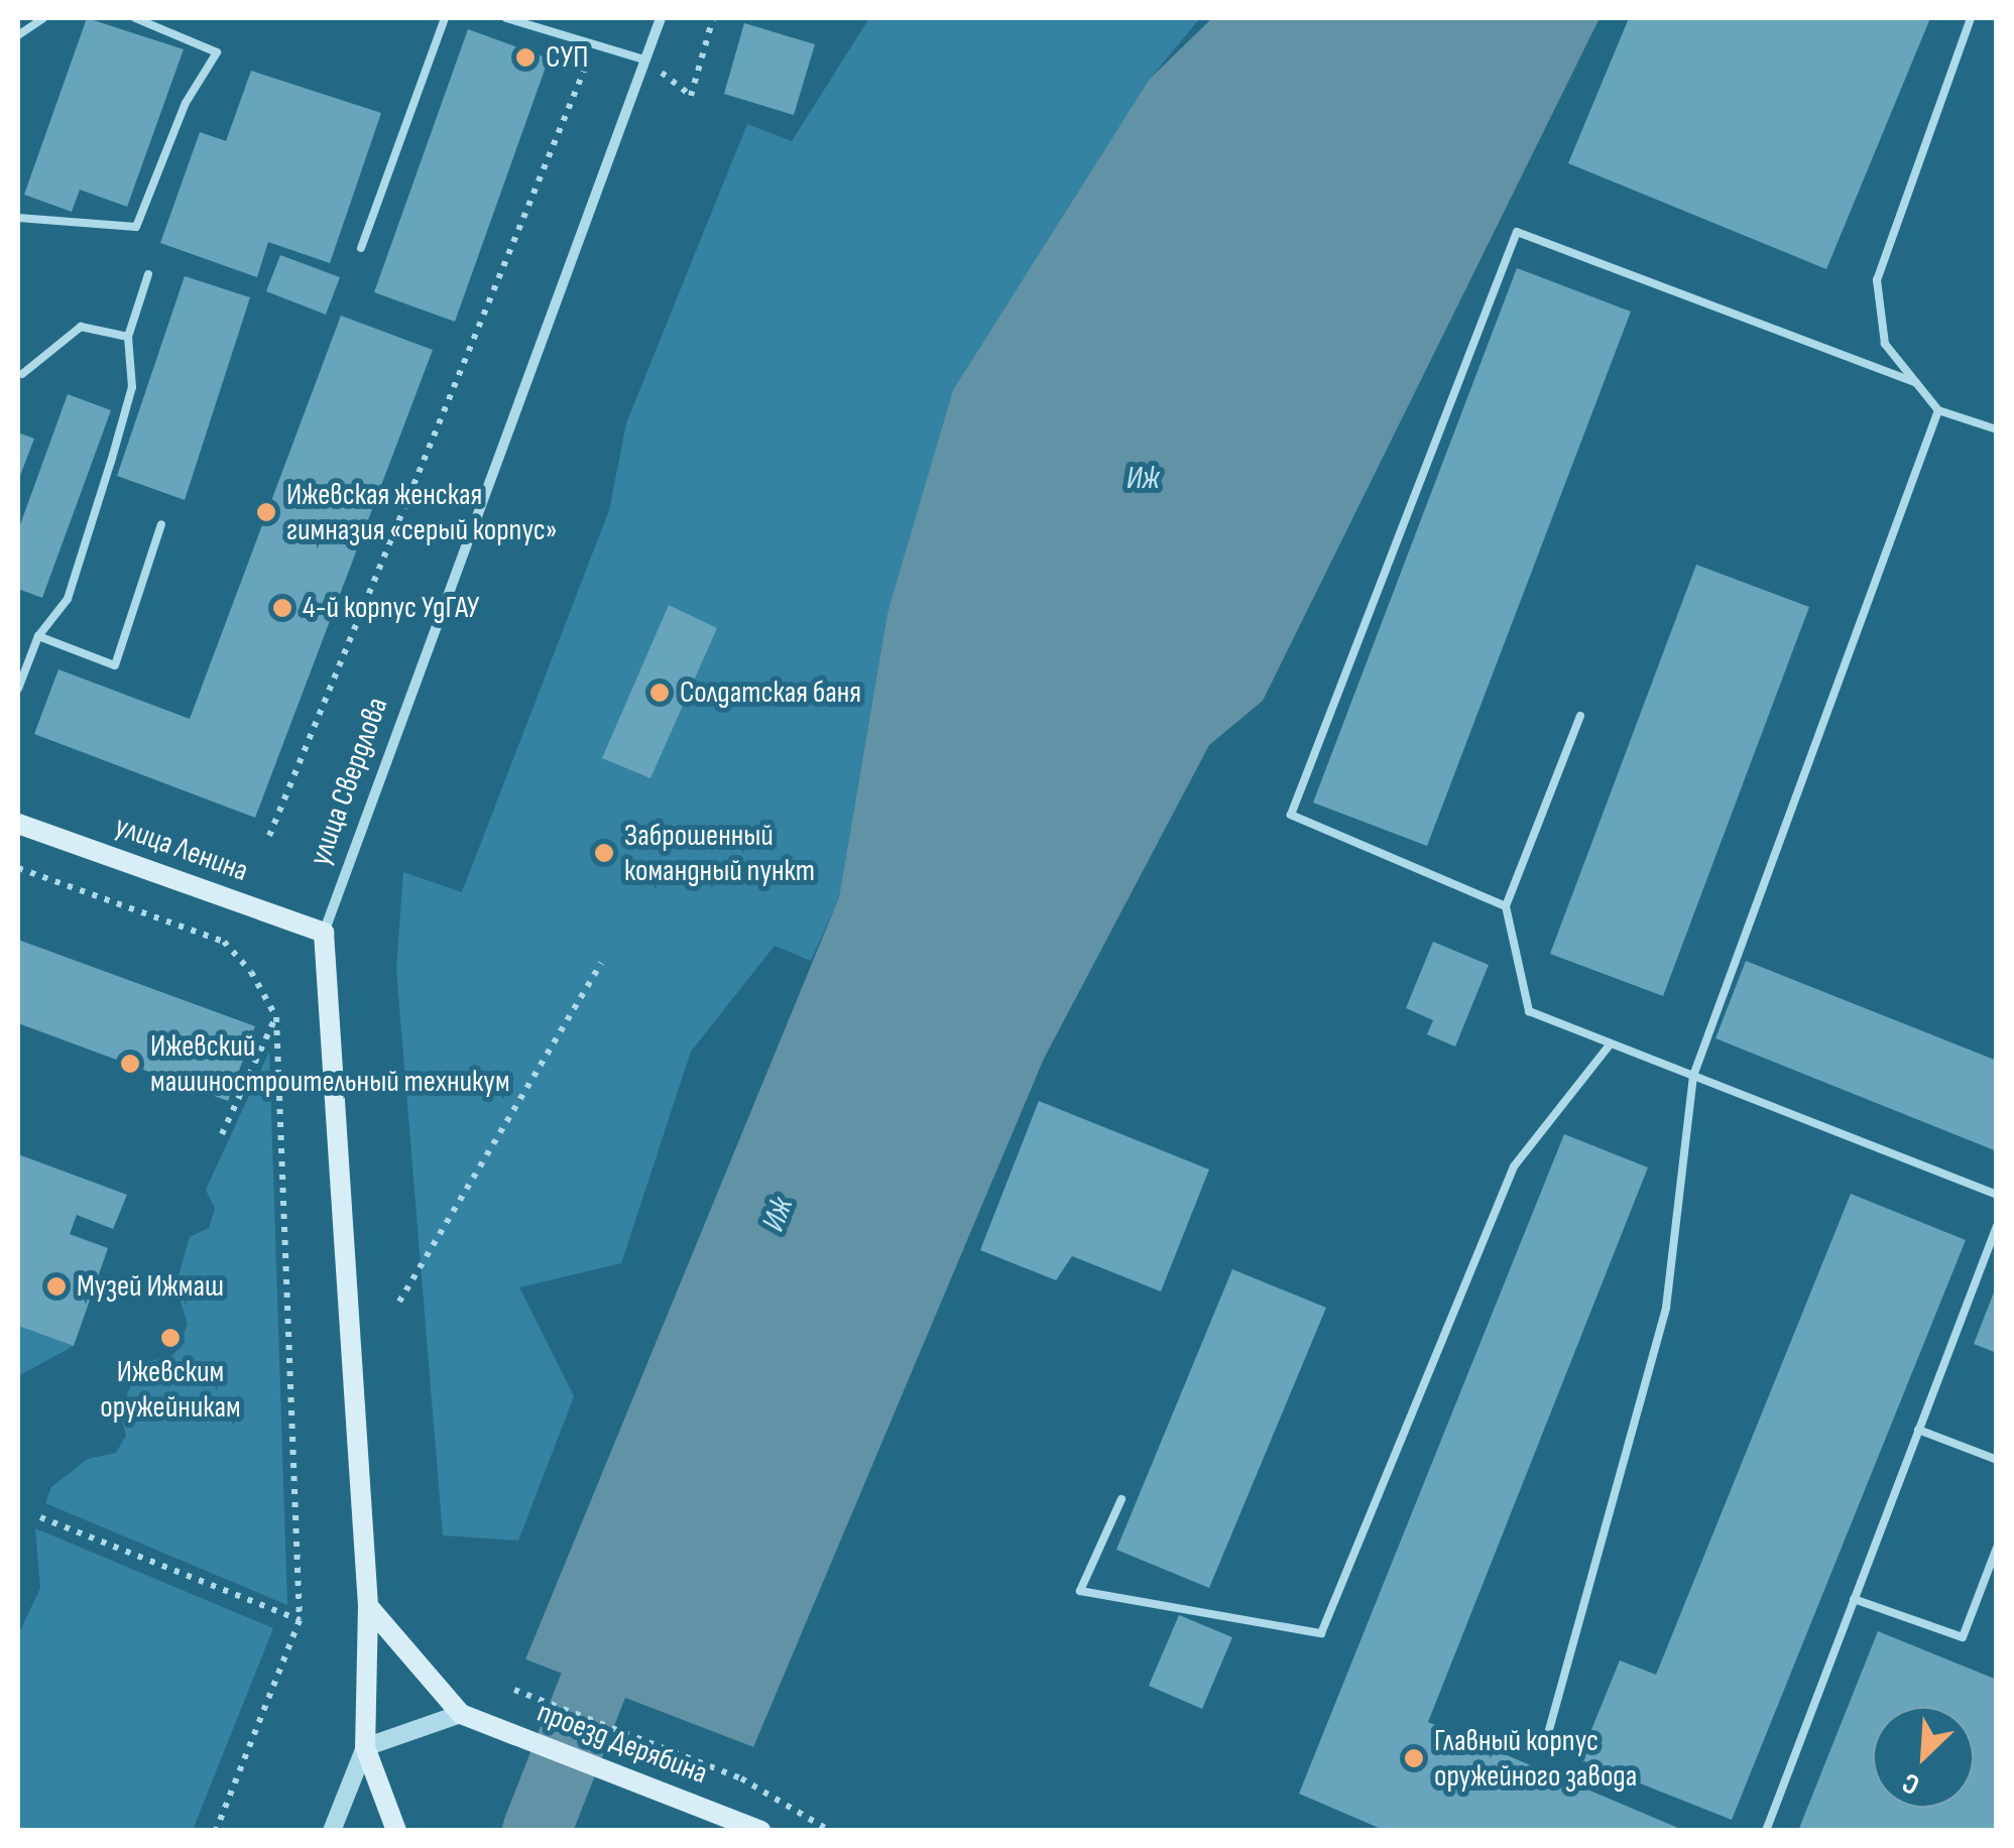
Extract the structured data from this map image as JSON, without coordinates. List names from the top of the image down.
{
  "streets": {
    "main road": ["улица Свердлова", "улица Ленина", "проезд Дерябина"]
  },
  "crossings": [
    ["улица Свердлова", "улица Ленина"]
  ],
  "water": ["Иж"],
  "places": [
    "СУП",
    "Ижевская женская гимназия «серый корпус»",
    "4-й корпус УдГАУ",
    "Солдатская баня",
    "Заброшенный командный пункт",
    "Ижевский машиностроительный техникум",
    "Музей Ижмаш",
    "Ижевским оружейникам",
    "Главный корпус оружейного завода"
  ],
  "north": "bottom left"
}
